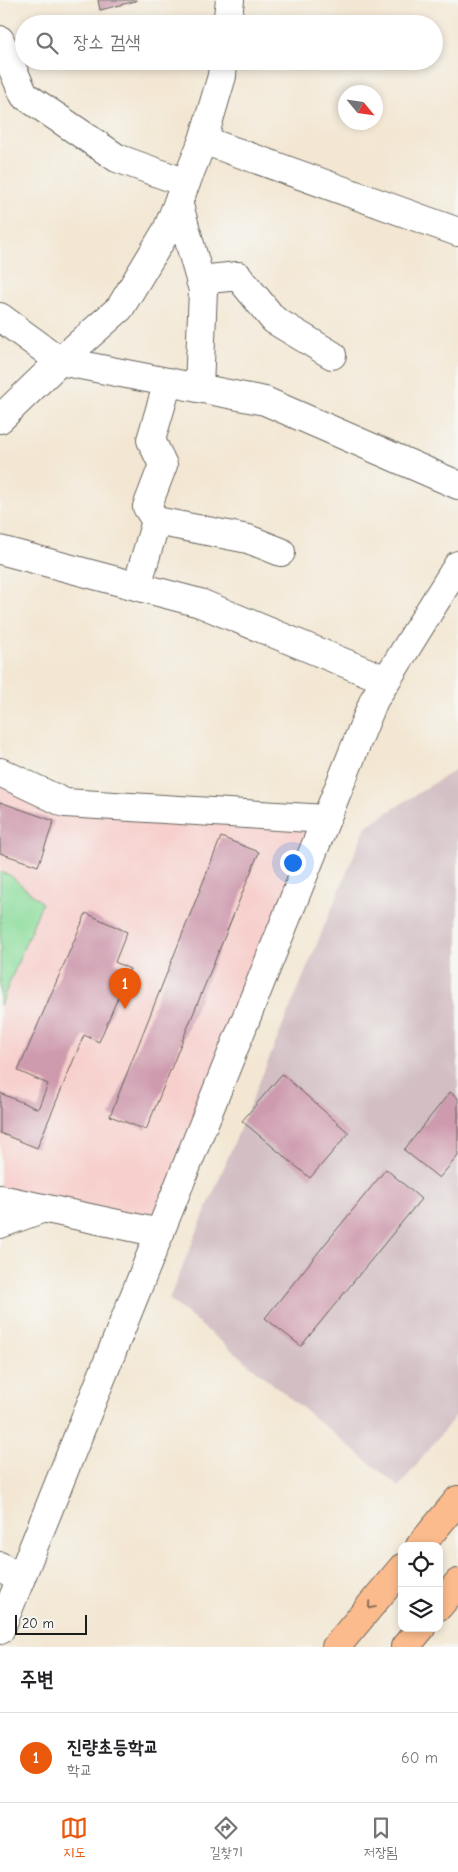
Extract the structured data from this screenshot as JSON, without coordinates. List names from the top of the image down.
{
  "scale_bar": "20 m",
  "north": "bottom right",
  "page": {
    "search": "장소 검색",
    "pins": "1",
    "scale": "20 m",
    "heading": "주변",
    "list": [
      {
        "mark": "1",
        "name": "진량초등학교",
        "note": "학교",
        "value": "60 m"
      }
    ],
    "nav": ["지도", "길찾기", "저장됨"]
  }
}
